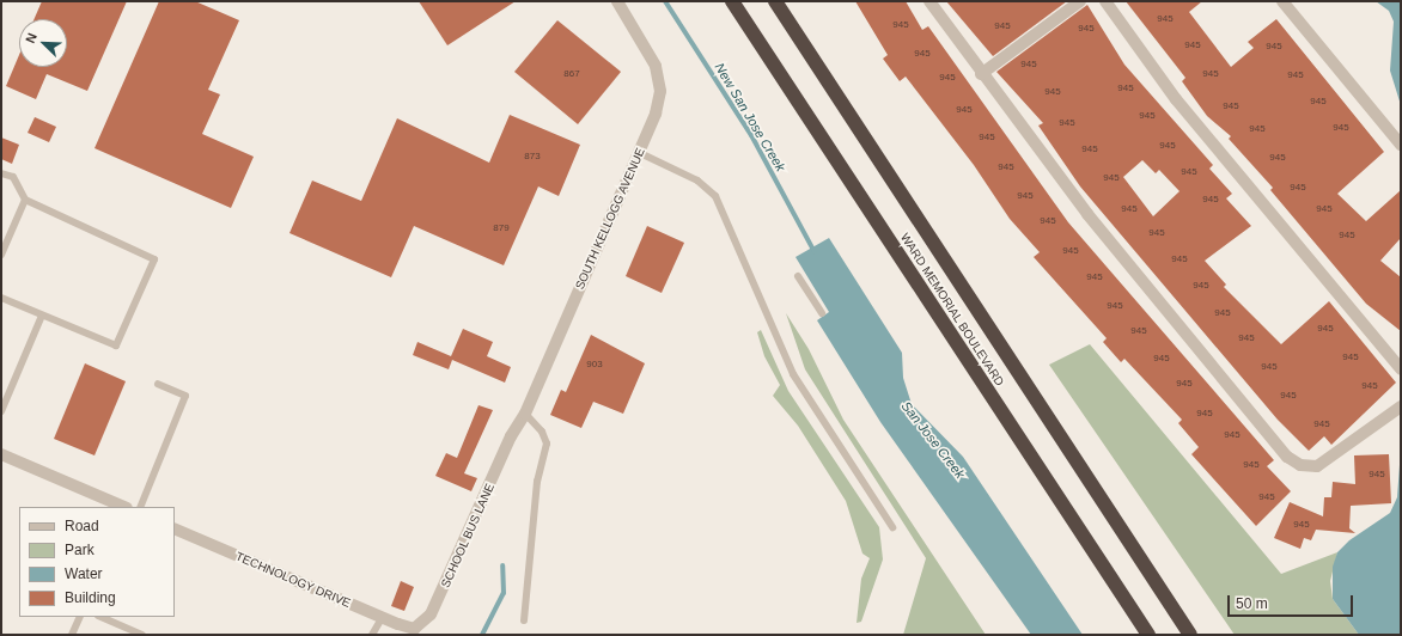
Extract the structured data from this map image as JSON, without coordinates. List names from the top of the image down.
{
  "streets": {
    "highway": ["WARD MEMORIAL BOULEVARD"],
    "street": ["SOUTH KELLOGG AVENUE", "SCHOOL BUS LANE", "TECHNOLOGY DRIVE"]
  },
  "crossings": [
    ["SOUTH KELLOGG AVENUE", "SCHOOL BUS LANE"],
    ["SCHOOL BUS LANE", "TECHNOLOGY DRIVE"]
  ],
  "water": ["New San Jose Creek", "San Jose Creek"],
  "house_numbers": [
    "945",
    "945",
    "945",
    "945",
    "945",
    "945",
    "945",
    "945",
    "867",
    "945",
    "945",
    "945",
    "945",
    "945",
    "945",
    "945",
    "945",
    "945",
    "945",
    "945",
    "945",
    "945",
    "945",
    "945",
    "873",
    "945",
    "945",
    "945",
    "945",
    "945",
    "945",
    "945",
    "945",
    "945",
    "945",
    "879",
    "945",
    "945",
    "945",
    "945",
    "945",
    "945",
    "945",
    "945",
    "945",
    "945",
    "945",
    "945",
    "945",
    "903",
    "945",
    "945",
    "945",
    "945",
    "945",
    "945",
    "945",
    "945",
    "945",
    "945",
    "945"
  ],
  "legend": [
    "Road",
    "Park",
    "Water",
    "Building"
  ],
  "scale_bar": "50 m",
  "north": "top left"
}
